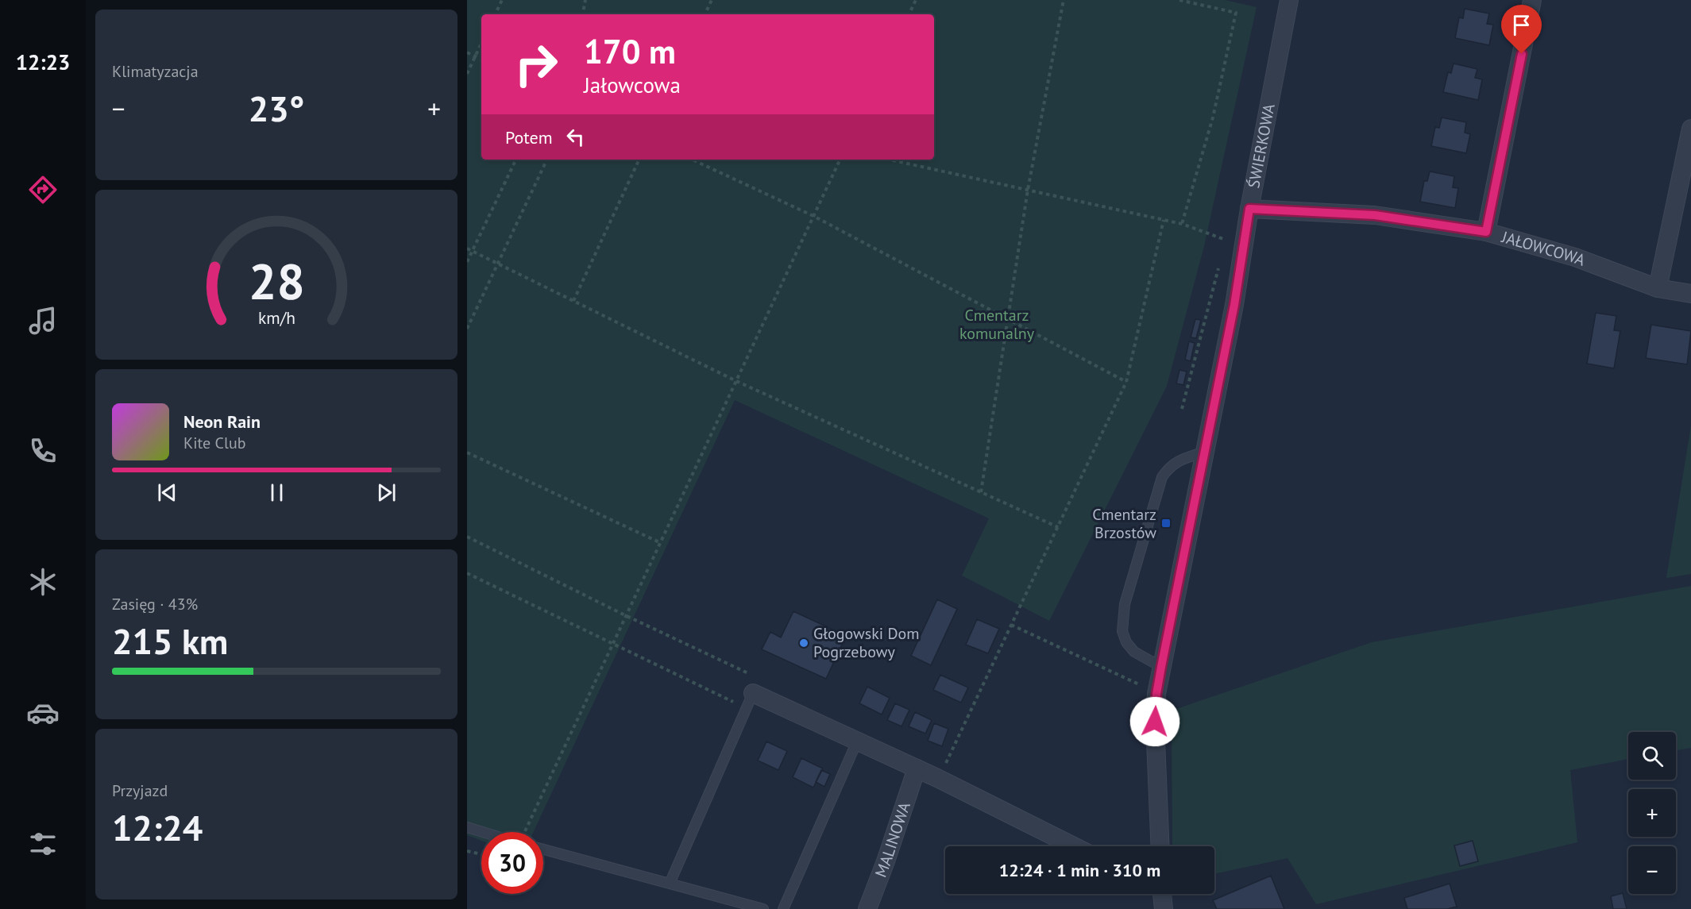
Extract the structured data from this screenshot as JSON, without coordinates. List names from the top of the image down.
{
  "streets": {
    "street": ["ŚWIERKOWA", "JAŁOWCOWA", "MALINOWA"]
  },
  "crossings": [
    ["ŚWIERKOWA", "JAŁOWCOWA"]
  ],
  "parks": ["Cmentarz komunalny"],
  "places": {
    "transit": ["Cmentarz Brzostów"],
    "other": ["Głogowski Dom Pogrzebowy"]
  },
  "page": {
    "tabs": "12:23",
    "tile": [
      "Klimatyzacja",
      ["Zasięg · 43%", "215 km"],
      ["Przyjazd", "12:24"]
    ],
    "turn": ["170 m", "Jałowcowa"],
    "heat": ["−", "23°", "+"],
    "then": "Potem",
    "song": ["Neon Rain", "Kite Club"],
    "map_buttons": ["+", "−"],
    "limit": "30",
    "trip": "12:24 · 1 min · 310 m",
    "gauge": ["28", "km/h"]
  }
}
